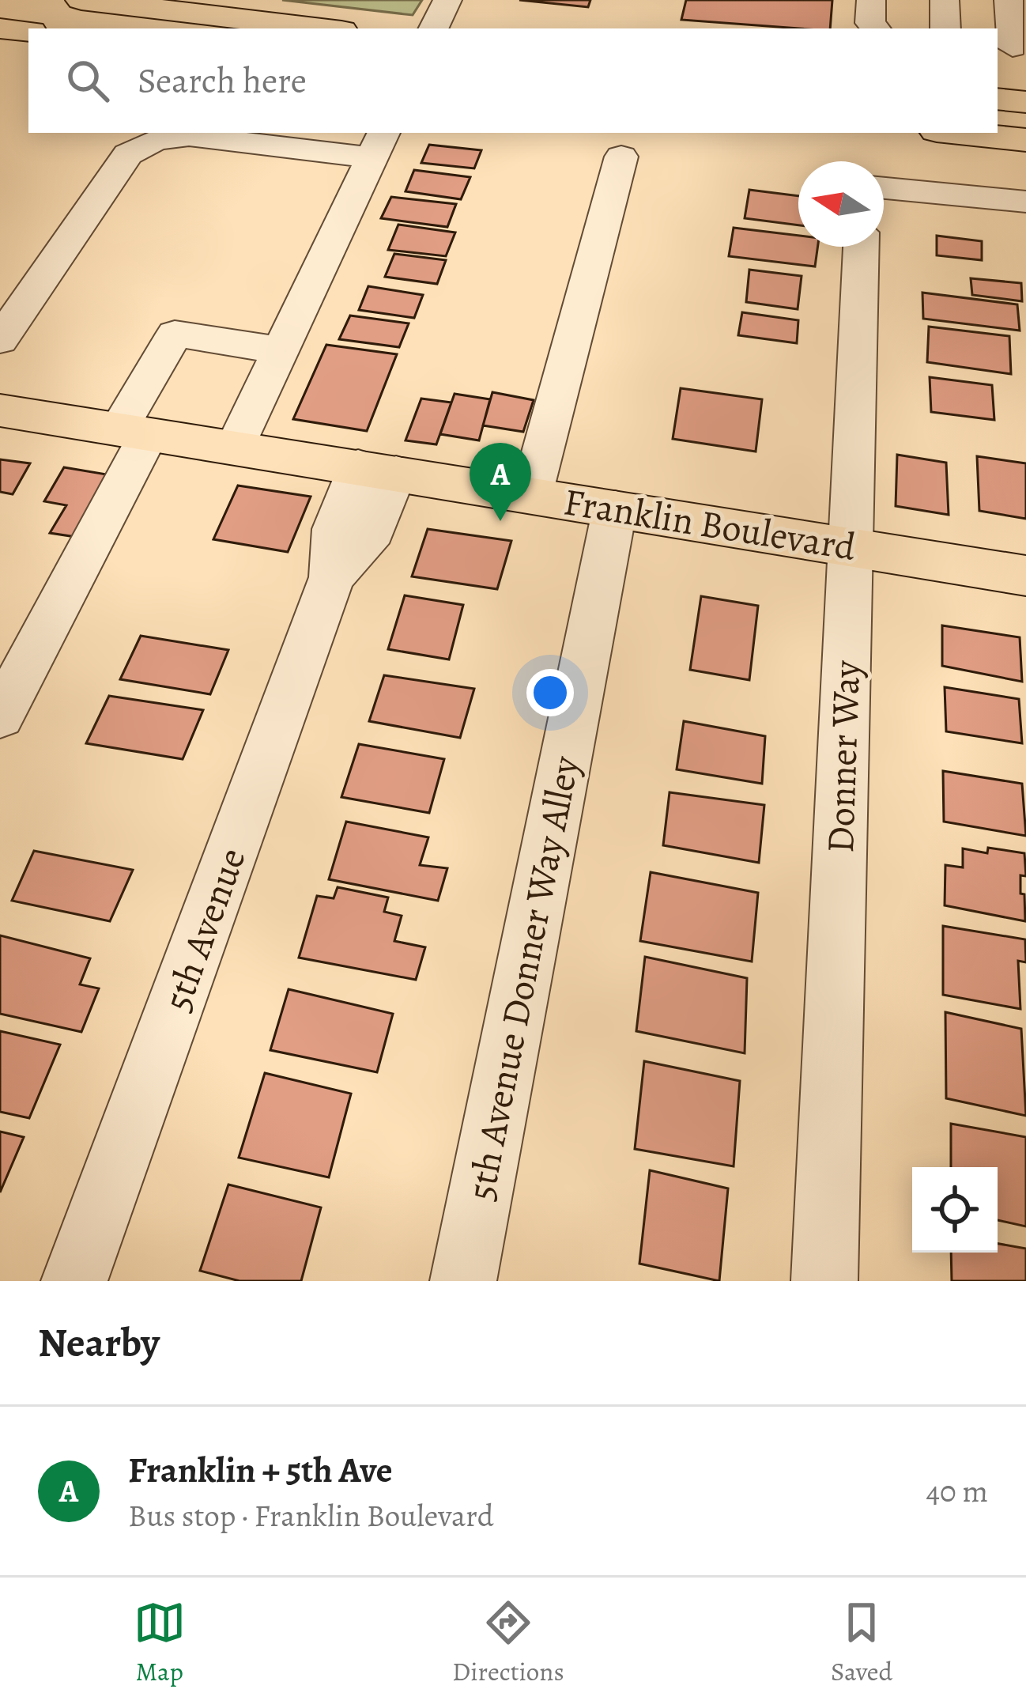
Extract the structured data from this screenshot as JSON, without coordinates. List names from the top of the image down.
{
  "streets": {
    "main road": ["Franklin Boulevard"],
    "street": ["Donner Way", "5th Avenue", "5th Avenue Donner Way Alley"]
  },
  "crossings": [
    ["Franklin Boulevard", "Donner Way"],
    ["Franklin Boulevard", "5th Avenue"],
    ["Franklin Boulevard", "5th Avenue Donner Way Alley"]
  ],
  "north": "left",
  "page": {
    "search": "Search here",
    "pins": "A",
    "heading": "Nearby",
    "list": [
      {
        "mark": "A",
        "name": "Franklin + 5th Ave",
        "note": "Bus stop · Franklin Boulevard",
        "value": "40 m"
      }
    ],
    "nav": ["Map", "Directions", "Saved"]
  }
}
